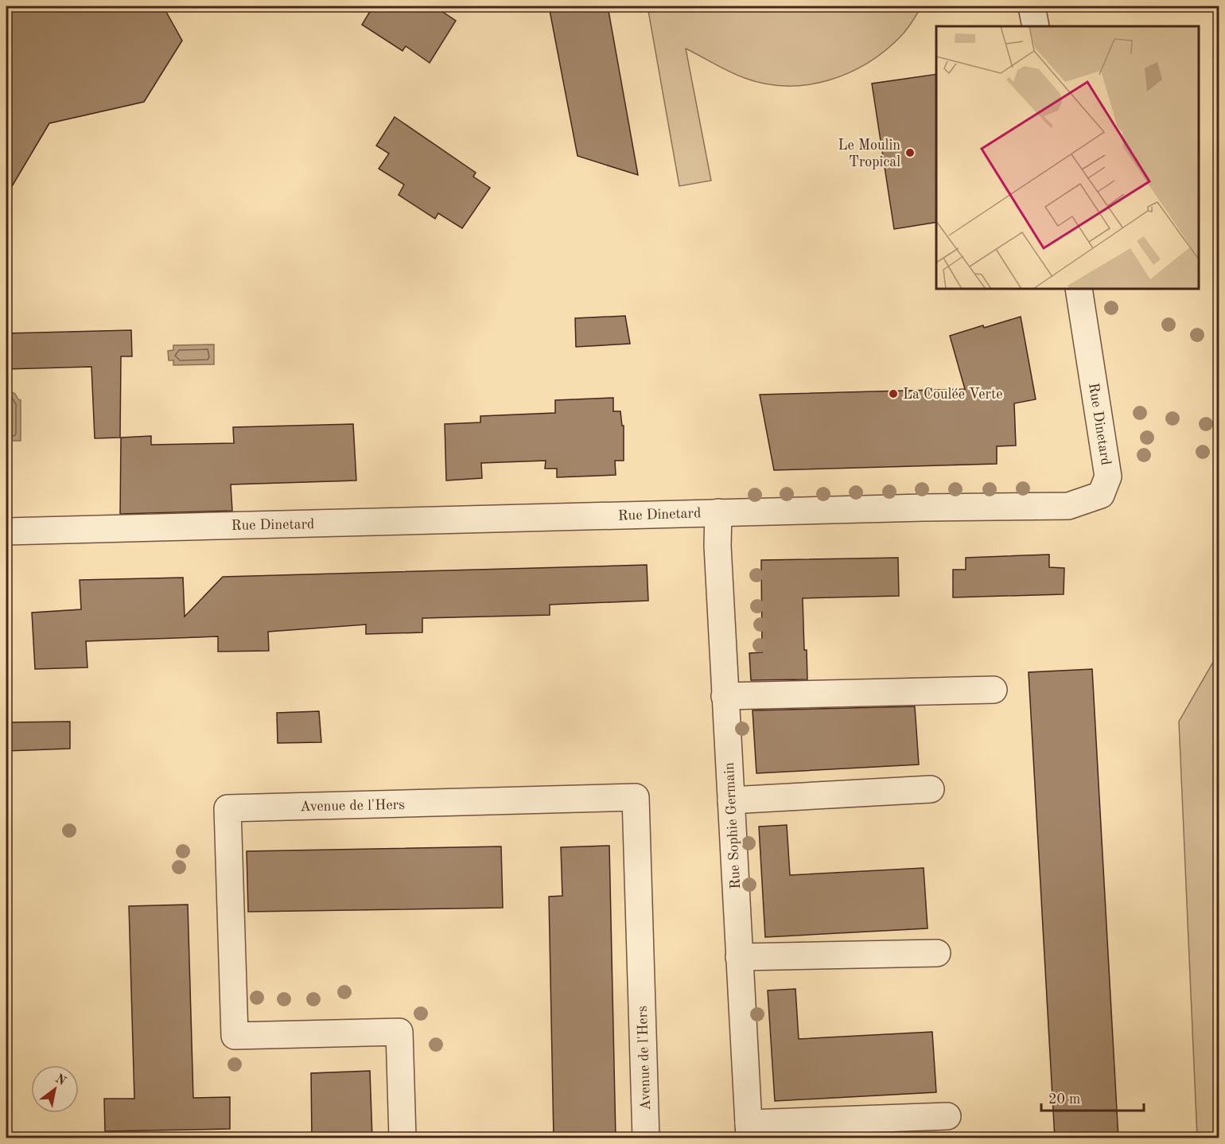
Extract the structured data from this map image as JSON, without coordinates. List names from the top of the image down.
{
  "streets": {
    "street": ["Rue Dinetard", "Avenue de l'Hers", "Rue Sophie Germain"]
  },
  "crossings": [
    ["Rue Dinetard", "Rue Sophie Germain"]
  ],
  "places": ["Le Moulin Tropical", "La Coulée Verte"],
  "scale_bar": "20 m",
  "north": "top right"
}
